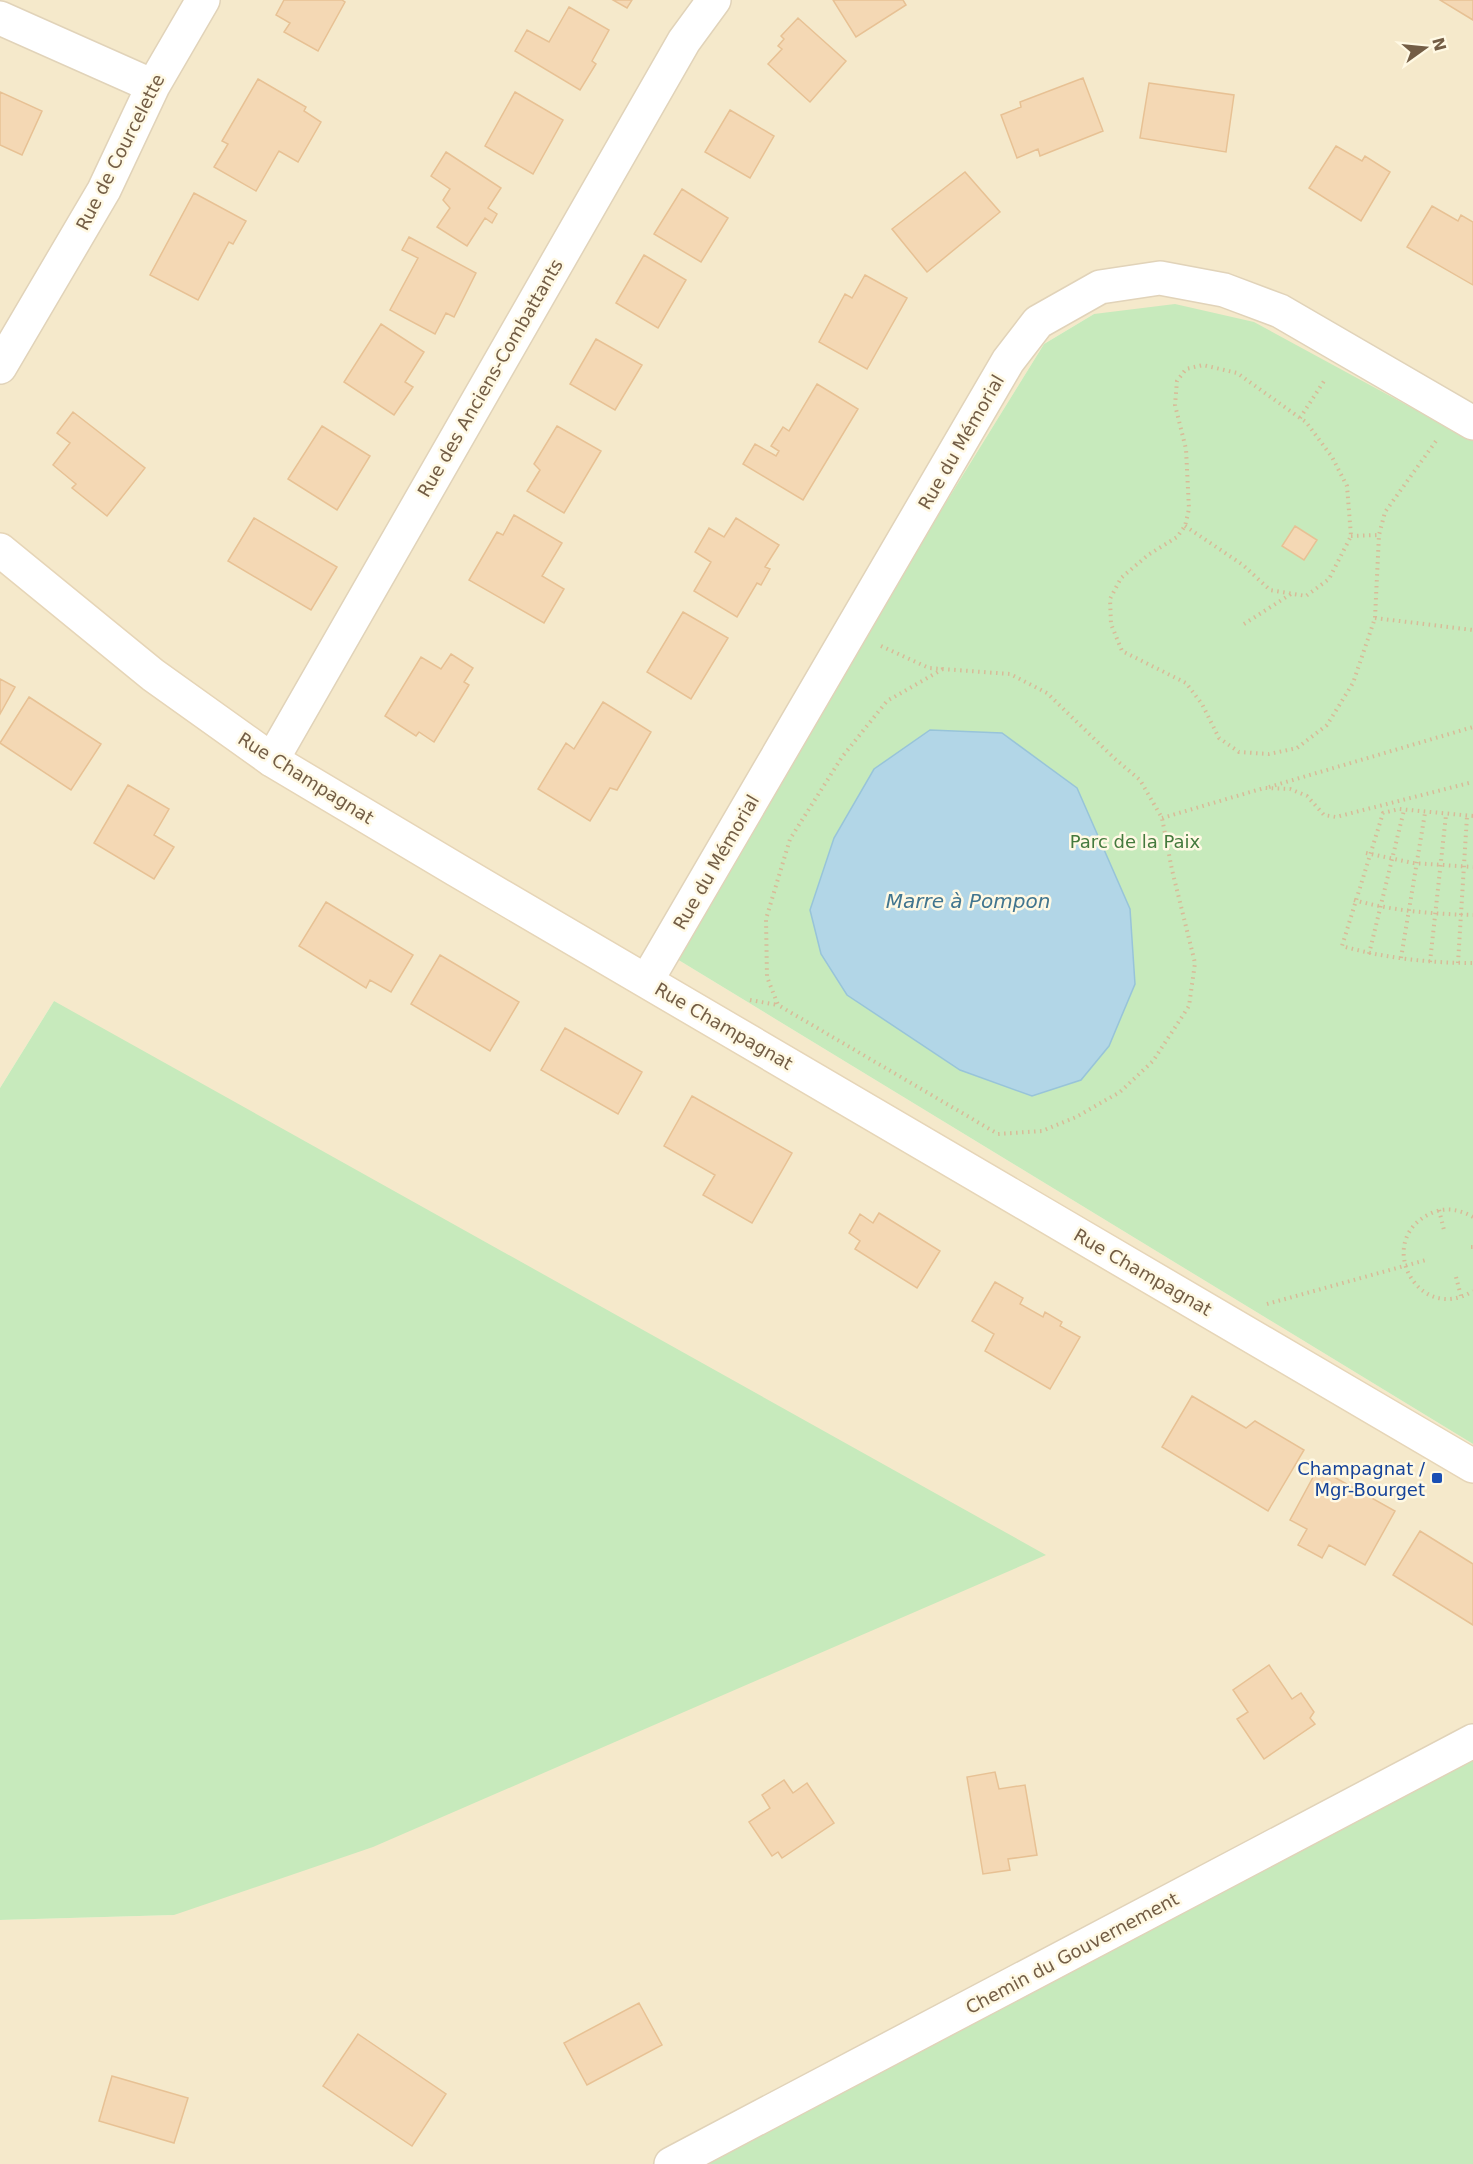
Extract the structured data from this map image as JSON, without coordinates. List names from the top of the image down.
{
  "streets": {
    "street": [
      "Rue de Courcelette",
      "Rue des Anciens-Combattants",
      "Rue du Mémorial",
      "Rue Champagnat",
      "Chemin du Gouvernement"
    ]
  },
  "crossings": [
    ["Rue des Anciens-Combattants", "Rue Champagnat"],
    ["Rue du Mémorial", "Rue Champagnat"]
  ],
  "water": ["Marre à Pompon"],
  "parks": ["Parc de la Paix"],
  "places": {
    "transit": ["Champagnat / Mgr-Bourget"]
  },
  "north": "right"
}
